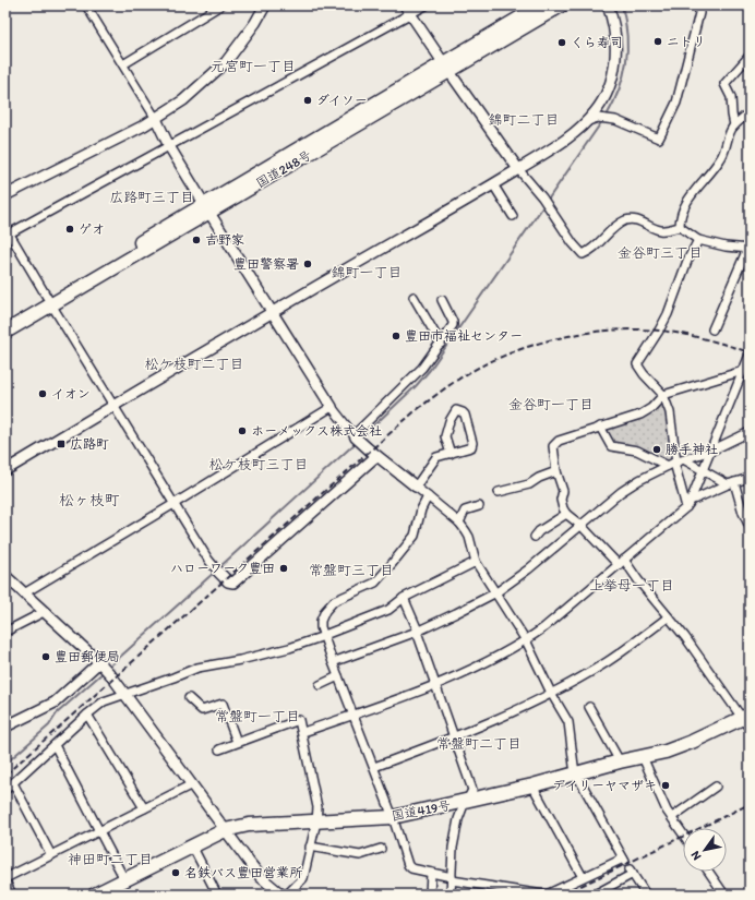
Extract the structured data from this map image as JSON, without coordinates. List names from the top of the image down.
{
  "streets": {
    "highway": ["国道248号", "国道419号"]
  },
  "districts": [
    "元宮町一丁目",
    "錦町二丁目",
    "広路町三丁目",
    "金谷町三丁目",
    "錦町一丁目",
    "松ケ枝町二丁目",
    "金谷町一丁目",
    "松ケ枝町三丁目",
    "松ヶ枝町",
    "常盤町三丁目",
    "上挙母一丁目",
    "常盤町一丁目",
    "常盤町二丁目",
    "神田町二丁目"
  ],
  "places": {
    "other": [
      "ニトリ",
      "くら寿司",
      "ダイソー",
      "ゲオ",
      "吉野家",
      "豊田警察署",
      "豊田市福祉センター",
      "イオン",
      "ホーメックス株式会社",
      "勝手神社",
      "ハローワーク豊田",
      "豊田郵便局",
      "デイリーヤマザキ",
      "名鉄バス豊田営業所"
    ],
    "transit": ["広路町"]
  },
  "north": "bottom left"
}
